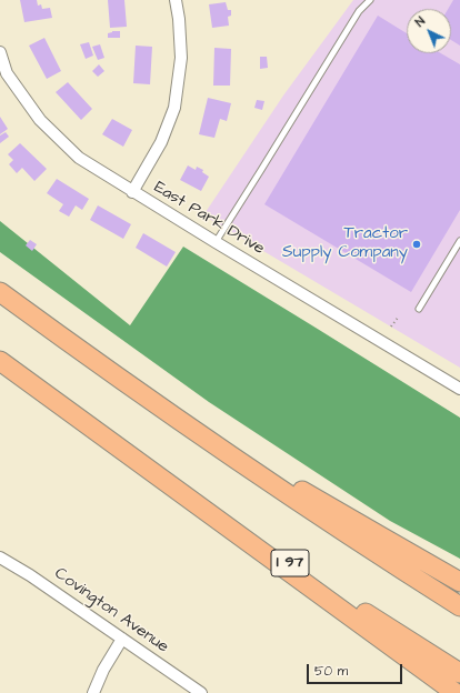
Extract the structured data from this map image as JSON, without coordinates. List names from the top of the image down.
{
  "streets": {
    "highway": ["I 97"],
    "street": ["East Park Drive", "Covington Avenue"]
  },
  "places": ["Tractor Supply Company"],
  "scale_bar": "50 m",
  "north": "top left"
}
